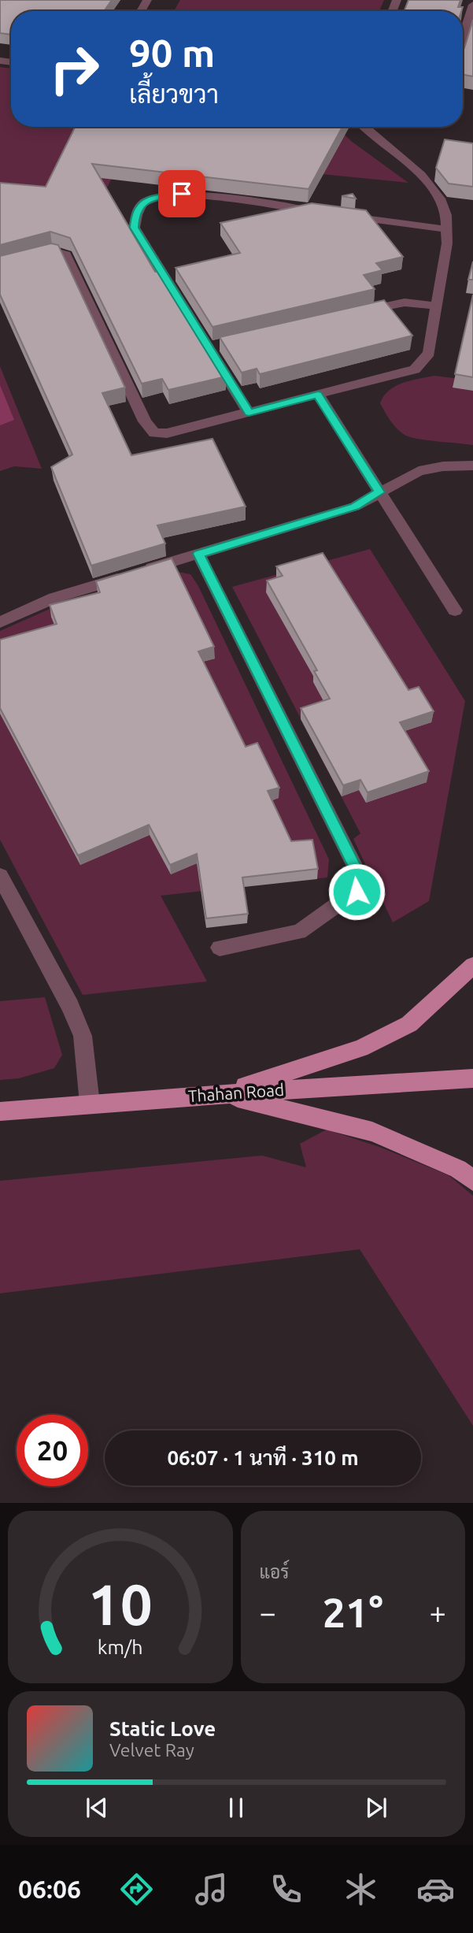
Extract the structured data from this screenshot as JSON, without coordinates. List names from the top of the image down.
{
  "streets": {
    "main road": ["Thahan Road"]
  },
  "page": {
    "turn": ["90 m", "เลี้ยวขวา"],
    "limit": "20",
    "trip": "06:07 · 1 นาที · 310 m",
    "tile": "แอร์",
    "heat": ["−", "21°", "+"],
    "song": ["Static Love", "Velvet Ray"],
    "tabs": "06:06",
    "gauge": ["10", "km/h"]
  }
}
